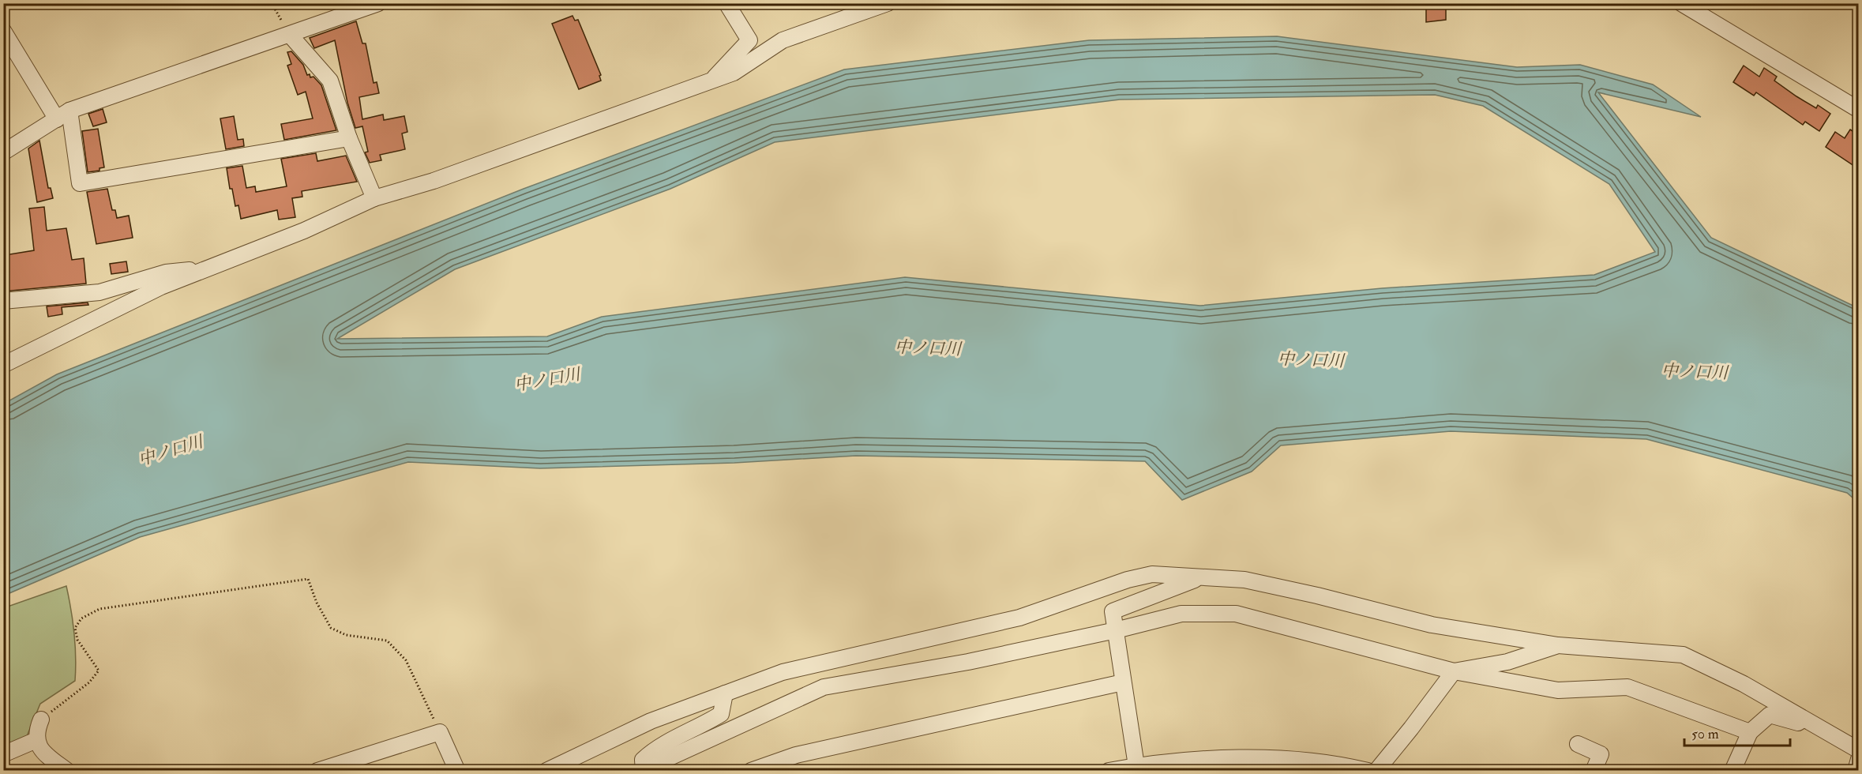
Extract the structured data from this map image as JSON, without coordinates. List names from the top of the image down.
{
  "water": ["中ノ口川"],
  "scale_bar": "50 m"
}
